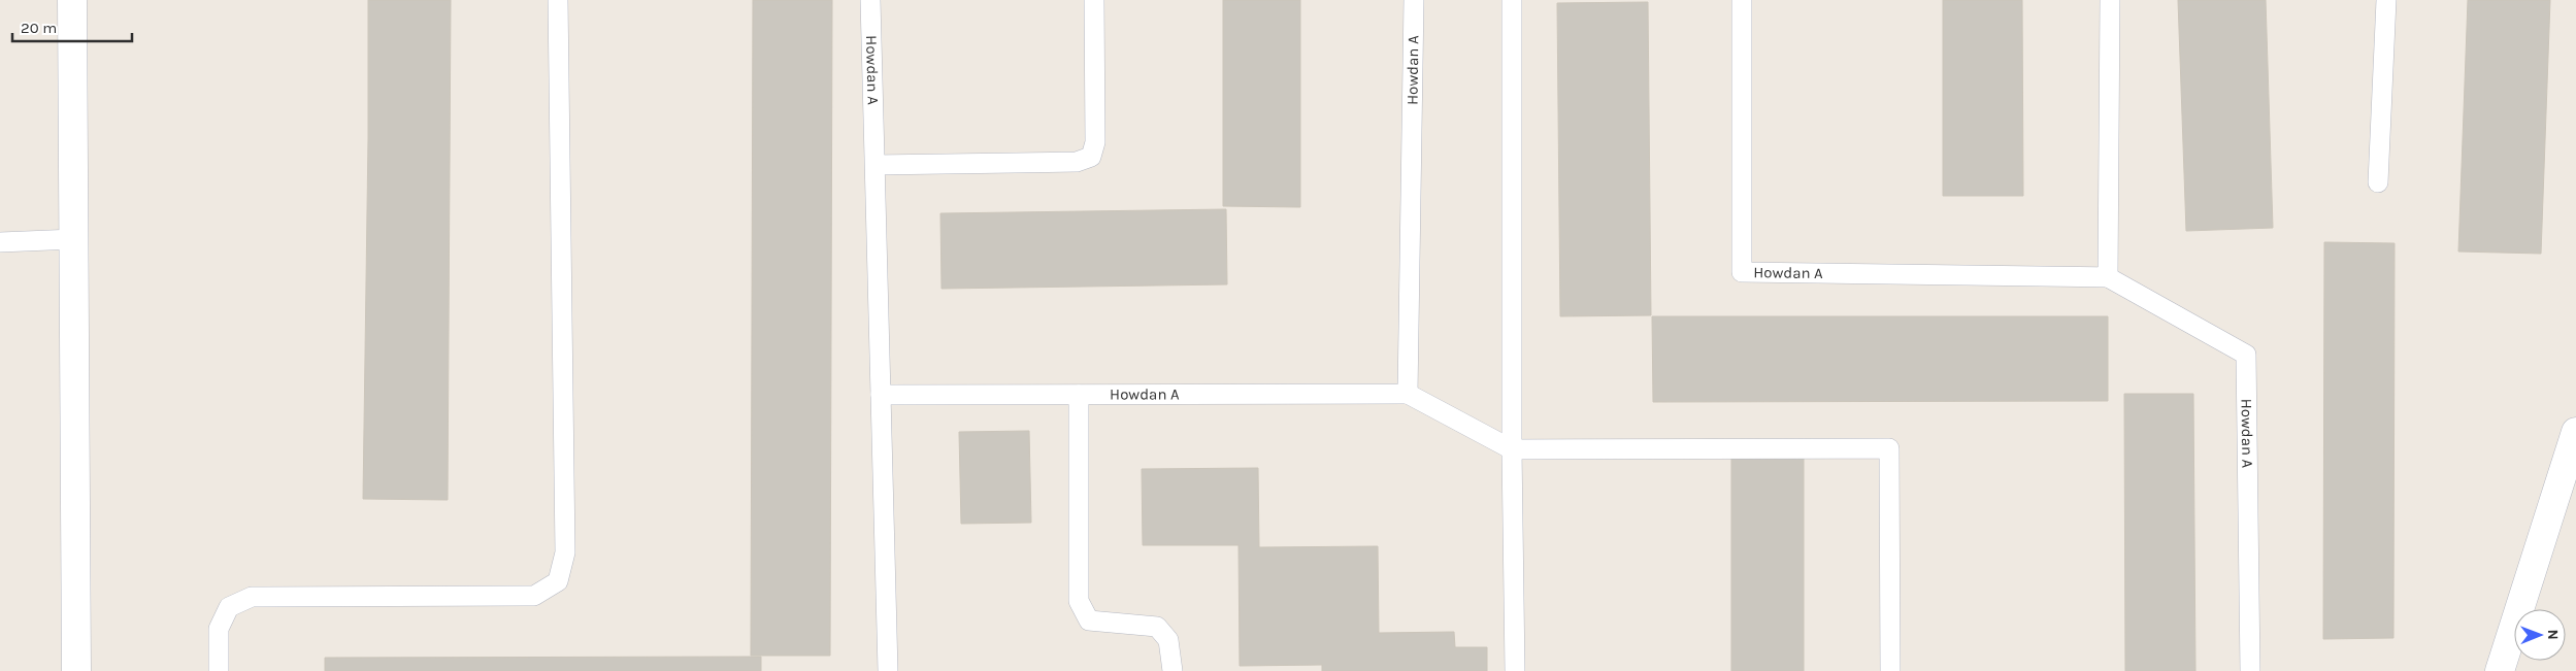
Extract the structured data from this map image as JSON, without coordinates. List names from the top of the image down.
{
  "streets": {
    "lane": ["Howdan A"]
  },
  "scale_bar": "20 m",
  "north": "right"
}
